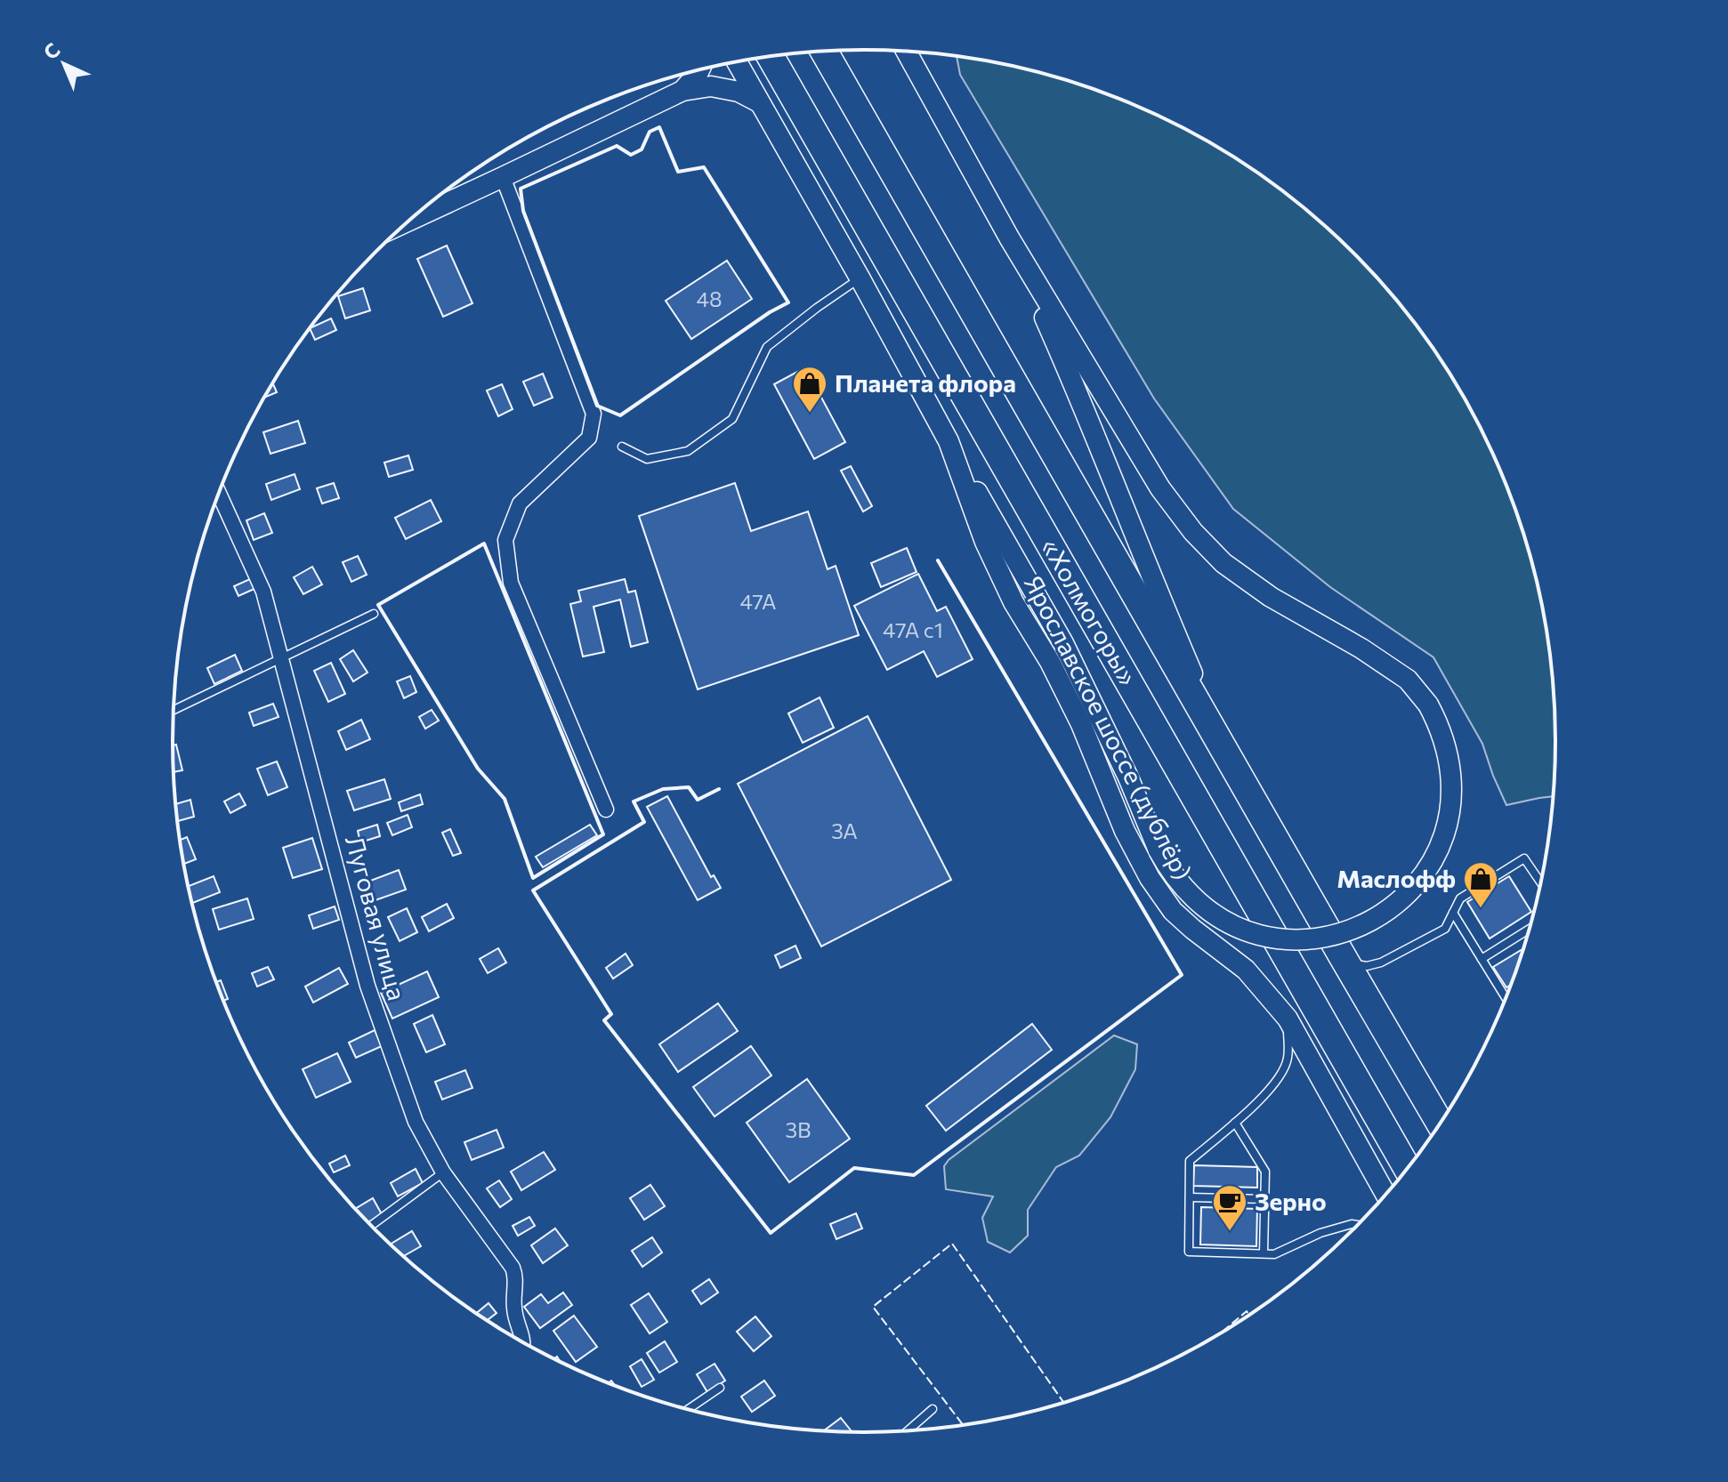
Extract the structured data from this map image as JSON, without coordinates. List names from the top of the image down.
{
  "streets": {
    "highway": ["«Холмогоры»"],
    "street": ["Ярославское шоссе (дублёр)", "Луговая улица"]
  },
  "places": {
    "shop": ["Планета флора", "Маслофф"],
    "cafe": ["Зерно"]
  },
  "house_numbers": [
    "48",
    "47А",
    "47А с1",
    "3А",
    "3В"
  ],
  "north": "top left"
}
